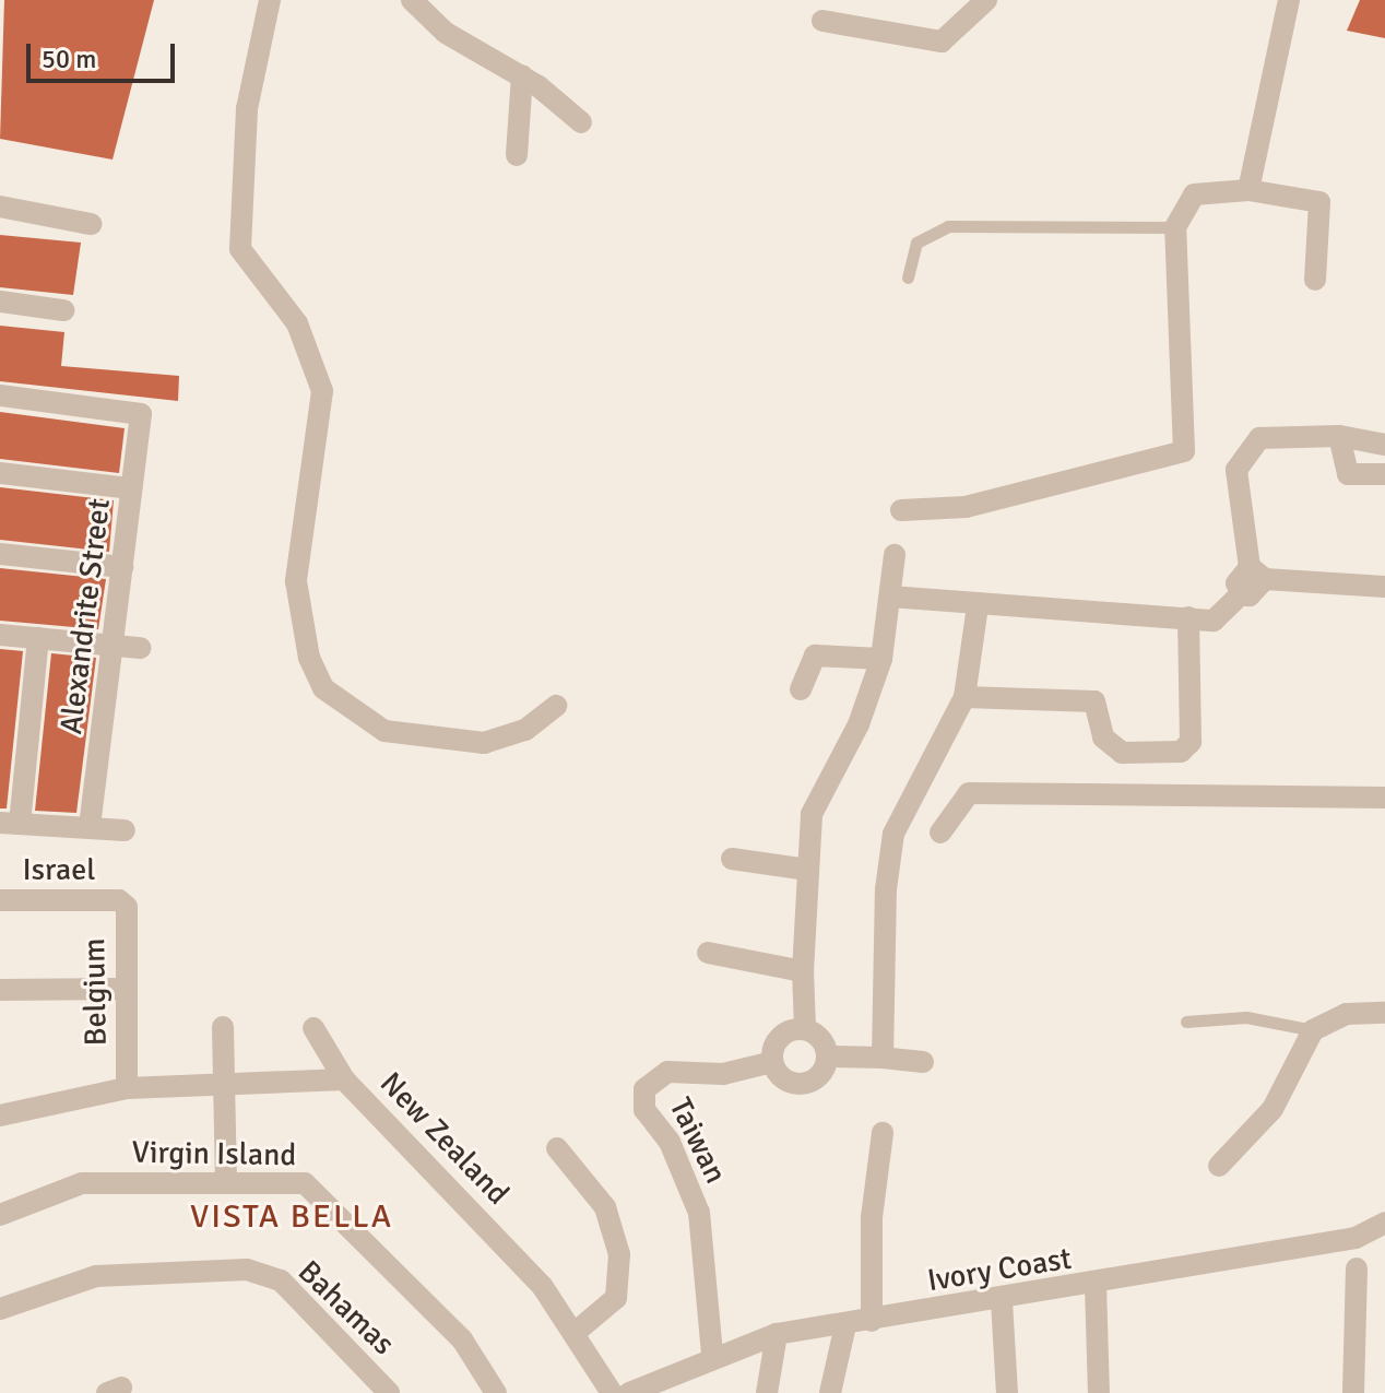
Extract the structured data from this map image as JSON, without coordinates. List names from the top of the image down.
{
  "streets": {
    "street": [
      "Alexandrite Street",
      "Israel",
      "Belgium",
      "New Zealand",
      "Taiwan",
      "Virgin Island",
      "Ivory Coast",
      "Bahamas"
    ]
  },
  "crossings": [
    ["Israel", "Belgium"],
    ["Belgium", "New Zealand"],
    ["Taiwan", "Ivory Coast"]
  ],
  "districts": ["VISTA BELLA"],
  "scale_bar": "50 m"
}
